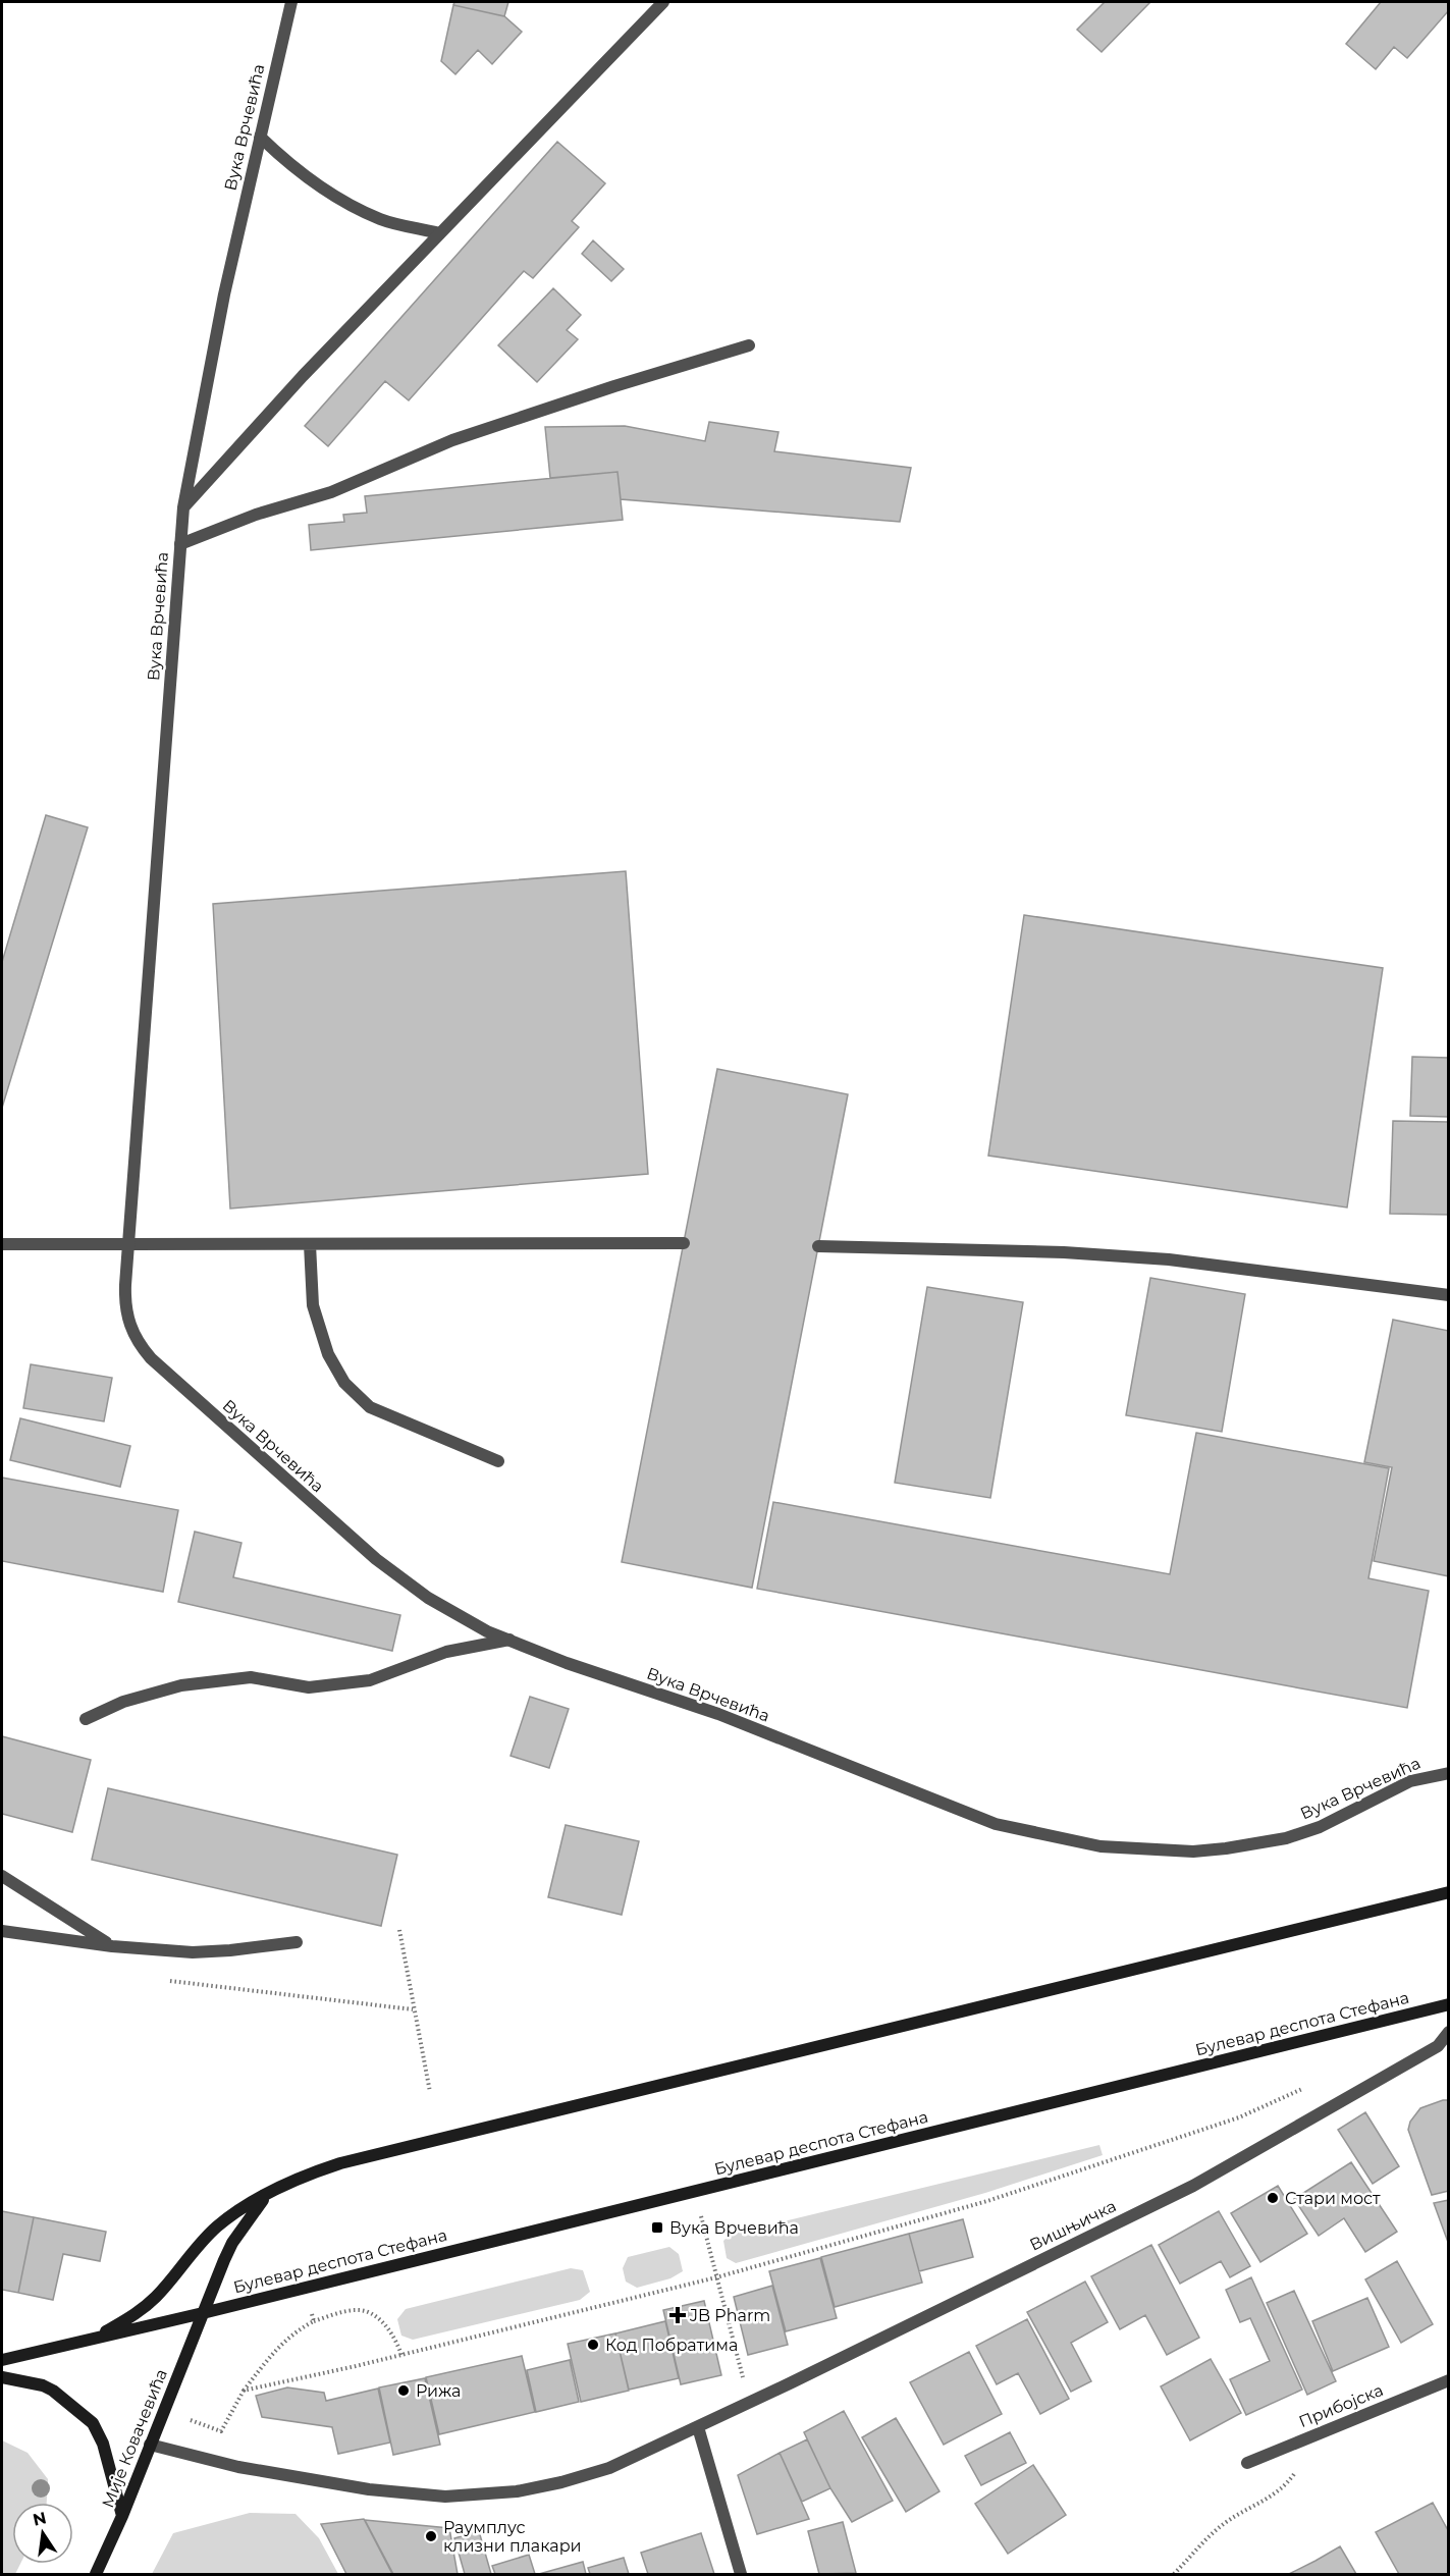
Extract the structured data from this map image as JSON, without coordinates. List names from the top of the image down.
{
  "streets": {
    "main road": ["Булевар деспота Стефана", "Мије Ковачевића"],
    "street": ["Вука Врчевића", "Вишњичка", "Прибојска"]
  },
  "crossings": [
    ["Булевар деспота Стефана", "Мије Ковачевића"]
  ],
  "places": {
    "other": [
      "Стари мост",
      "Код Побратима",
      "Рижа",
      "Раумплус клизни плакари"
    ],
    "transit": ["Вука Врчевића"],
    "health": ["JB Pharm"]
  },
  "north": "top"
}
